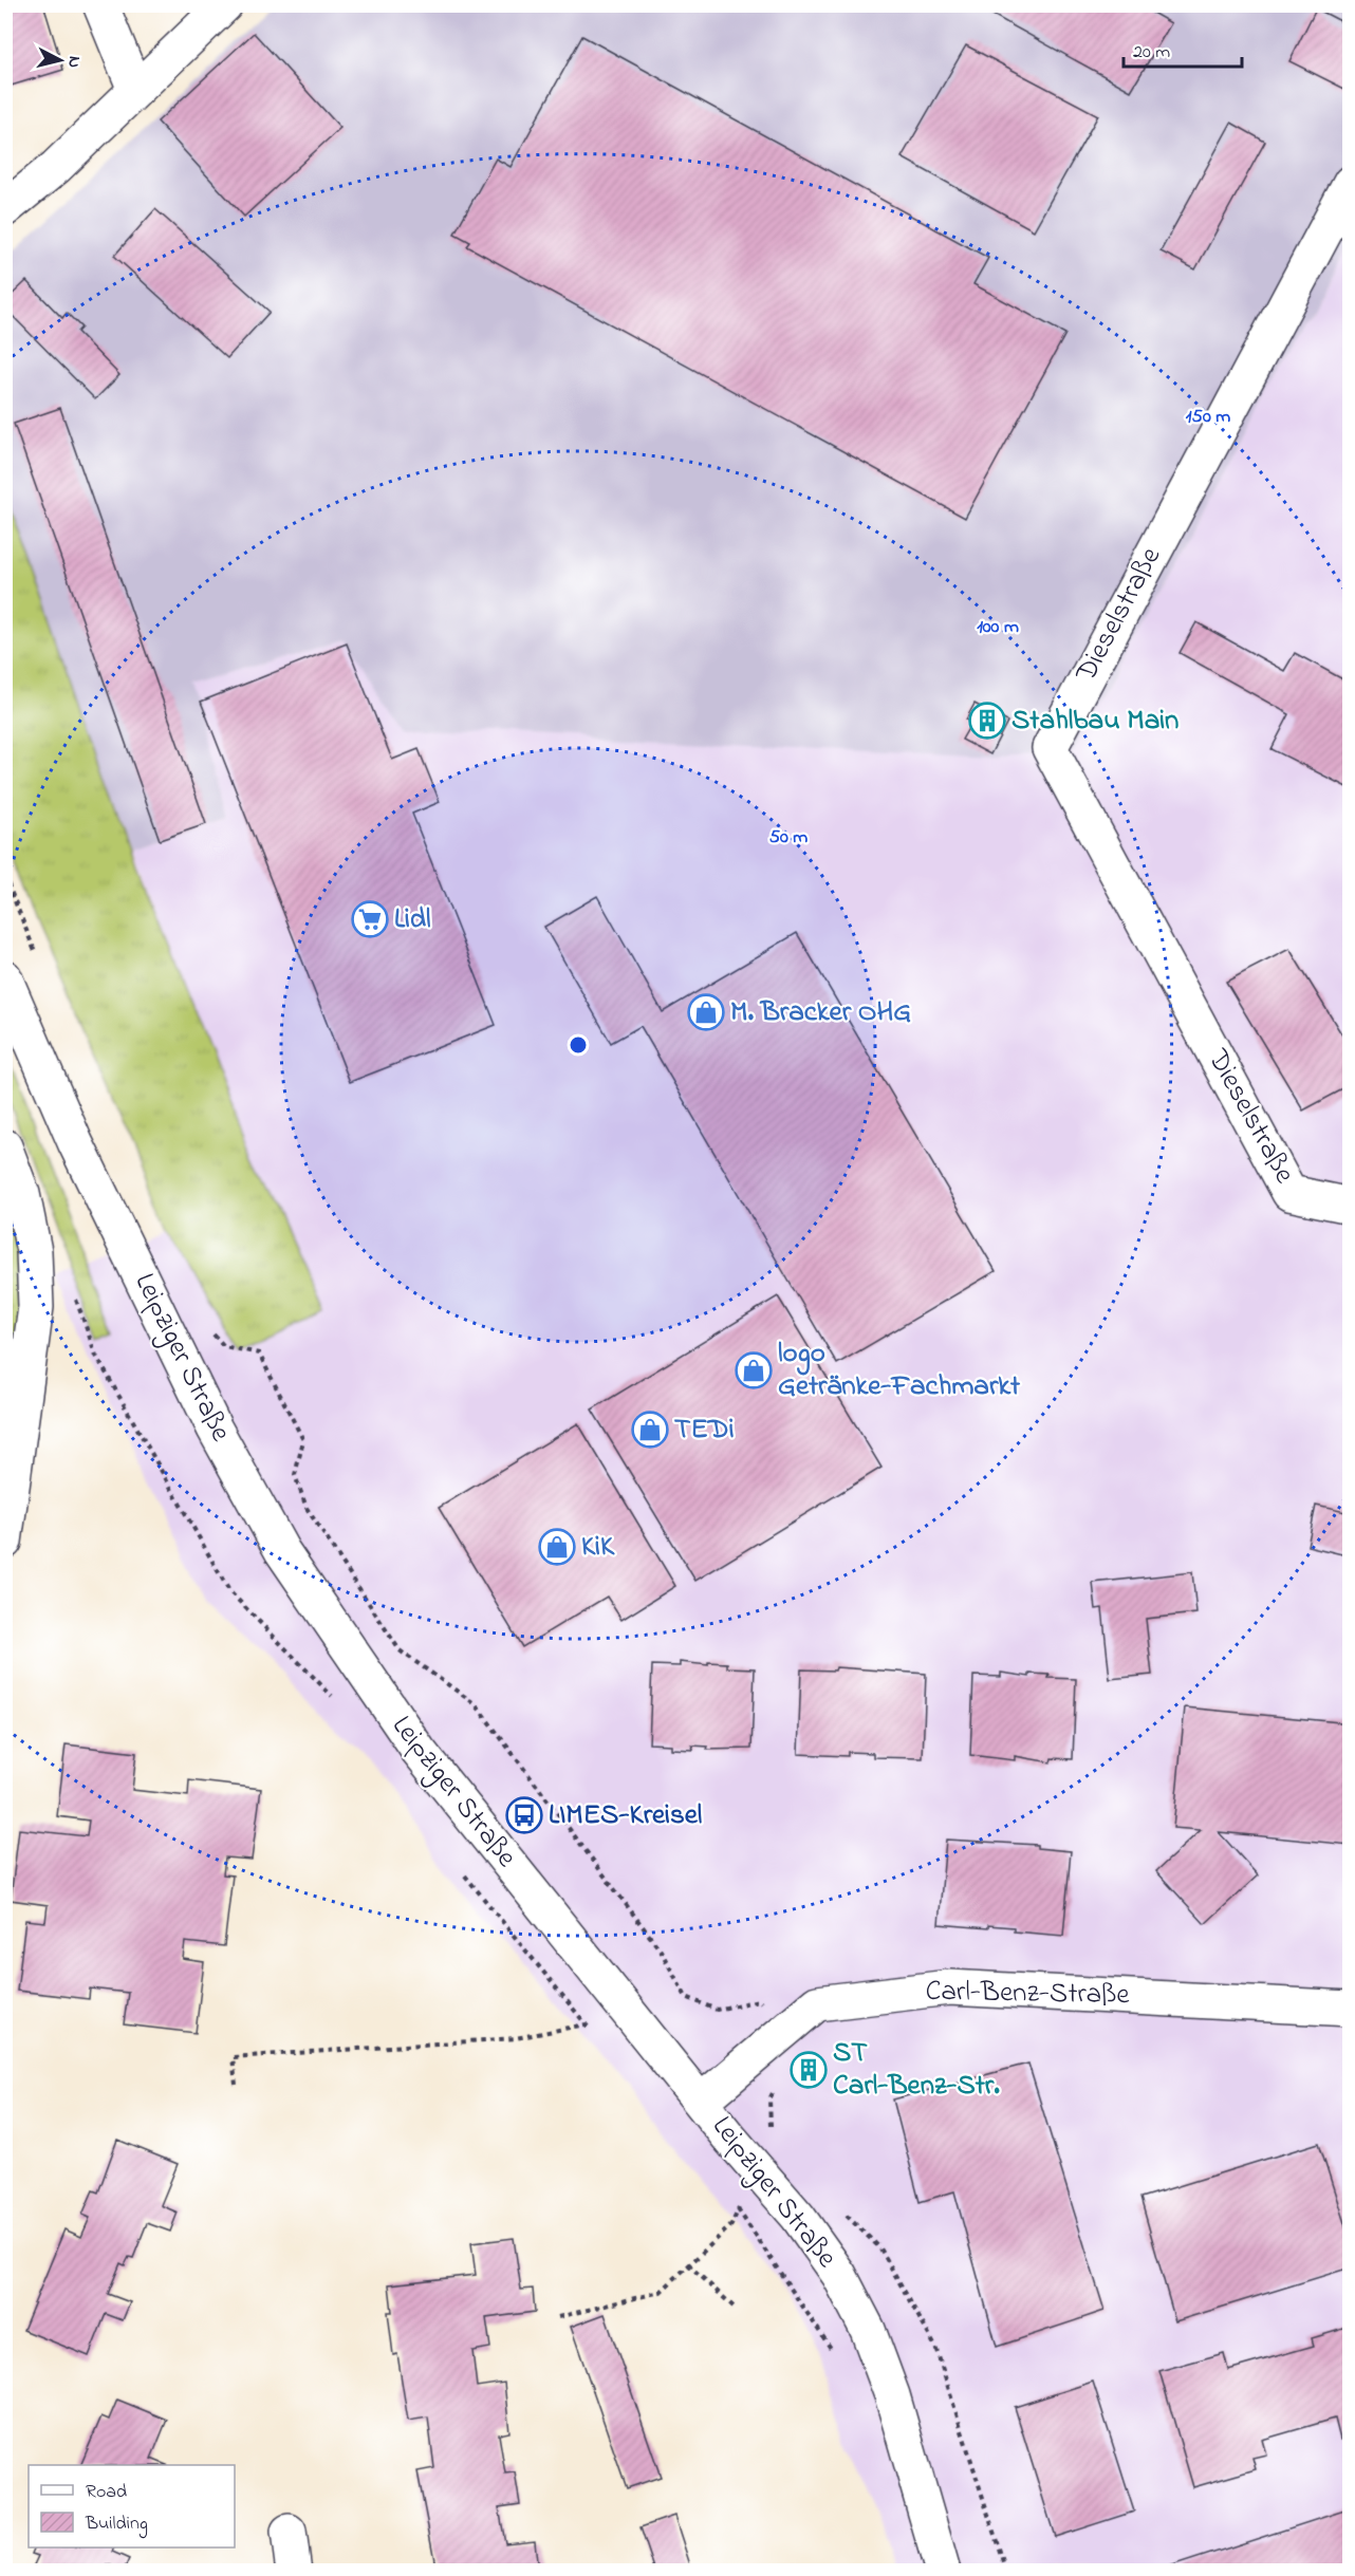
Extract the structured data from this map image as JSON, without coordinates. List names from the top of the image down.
{
  "streets": {
    "street": ["Dieselstraße", "Leipziger Straße", "Carl-Benz-Straße"]
  },
  "crossings": [
    ["Leipziger Straße", "Carl-Benz-Straße"]
  ],
  "places": {
    "building": ["Stahlbau Main", "ST Carl-Benz-Str."],
    "supermarket": ["Lidl"],
    "shop": [
      "M. Bracker OHG",
      "logo Getränke-Fachmarkt",
      "TEDi",
      "KiK"
    ],
    "bus stop": ["LIMES-Kreisel"]
  },
  "legend": ["Road", "Building"],
  "scale_bar": "20 m",
  "north": "right",
  "rings": ["150 m", "100 m", "50 m"]
}
